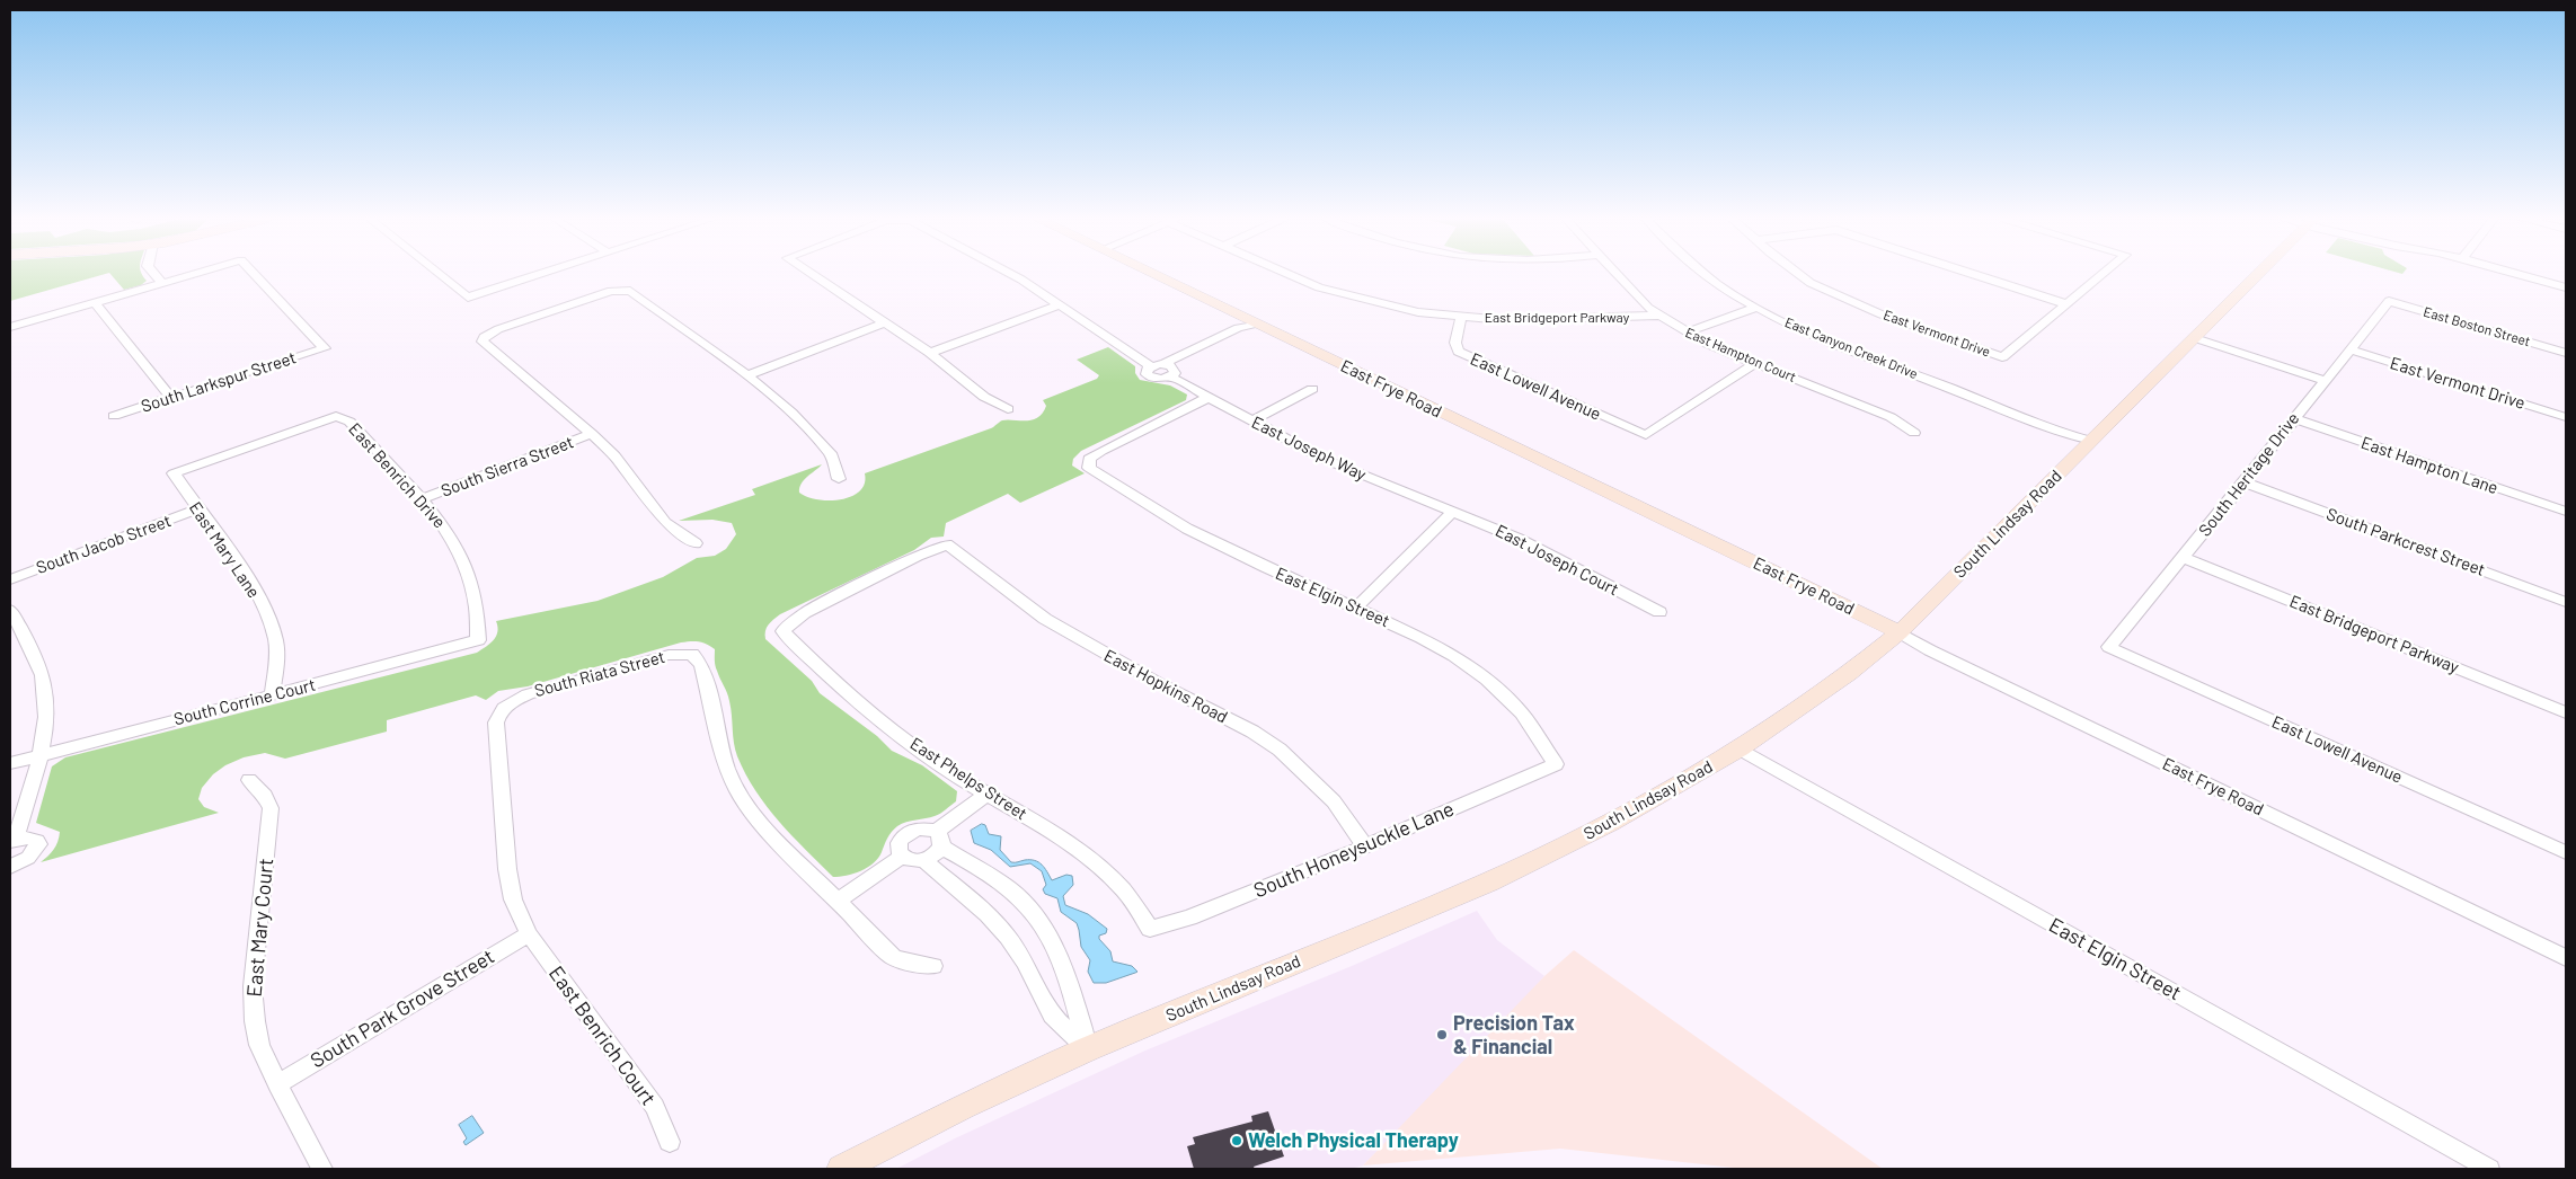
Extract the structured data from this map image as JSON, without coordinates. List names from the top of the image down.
{
  "streets": {
    "main road": ["East Frye Road", "South Lindsay Road"],
    "street": [
      "East Bridgeport Parkway",
      "East Boston Street",
      "East Vermont Drive",
      "East Canyon Creek Drive",
      "East Hampton Court",
      "South Larkspur Street",
      "East Lowell Avenue",
      "East Joseph Way",
      "East Hampton Lane",
      "South Sierra Street",
      "South Heritage Drive",
      "East Benrich Drive",
      "South Parkcrest Street",
      "South Jacob Street",
      "East Mary Lane",
      "East Joseph Court",
      "East Elgin Street",
      "South Riata Street",
      "East Hopkins Road",
      "South Corrine Court",
      "East Phelps Street",
      "South Honeysuckle Lane",
      "East Mary Court",
      "South Park Grove Street",
      "East Benrich Court"
    ]
  },
  "crossings": [
    ["East Bridgeport Parkway", "East Hampton Court"],
    ["East Bridgeport Parkway", "East Lowell Avenue"],
    ["East Bridgeport Parkway", "South Heritage Drive"],
    ["East Boston Street", "South Heritage Drive"],
    ["East Vermont Drive", "South Heritage Drive"],
    ["East Canyon Creek Drive", "South Lindsay Road"],
    ["East Hampton Court", "East Lowell Avenue"],
    ["East Lowell Avenue", "South Heritage Drive"],
    ["East Frye Road", "South Lindsay Road"],
    ["East Joseph Way", "East Joseph Court"],
    ["East Joseph Way", "East Elgin Street"],
    ["East Hampton Lane", "South Heritage Drive"],
    ["South Sierra Street", "East Benrich Drive"],
    ["South Heritage Drive", "South Parkcrest Street"],
    ["East Benrich Drive", "East Mary Lane"],
    ["East Benrich Drive", "South Corrine Court"],
    ["South Lindsay Road", "East Elgin Street"],
    ["South Jacob Street", "East Mary Lane"],
    ["East Mary Lane", "South Corrine Court"],
    ["East Elgin Street", "South Honeysuckle Lane"],
    ["South Riata Street", "South Park Grove Street"],
    ["South Riata Street", "East Benrich Court"],
    ["East Hopkins Road", "East Phelps Street"],
    ["East Hopkins Road", "South Honeysuckle Lane"],
    ["East Phelps Street", "South Honeysuckle Lane"],
    ["East Mary Court", "South Park Grove Street"],
    ["South Park Grove Street", "East Benrich Court"]
  ],
  "places": ["Precision Tax & Financial", "Welch Physical Therapy"]
}
